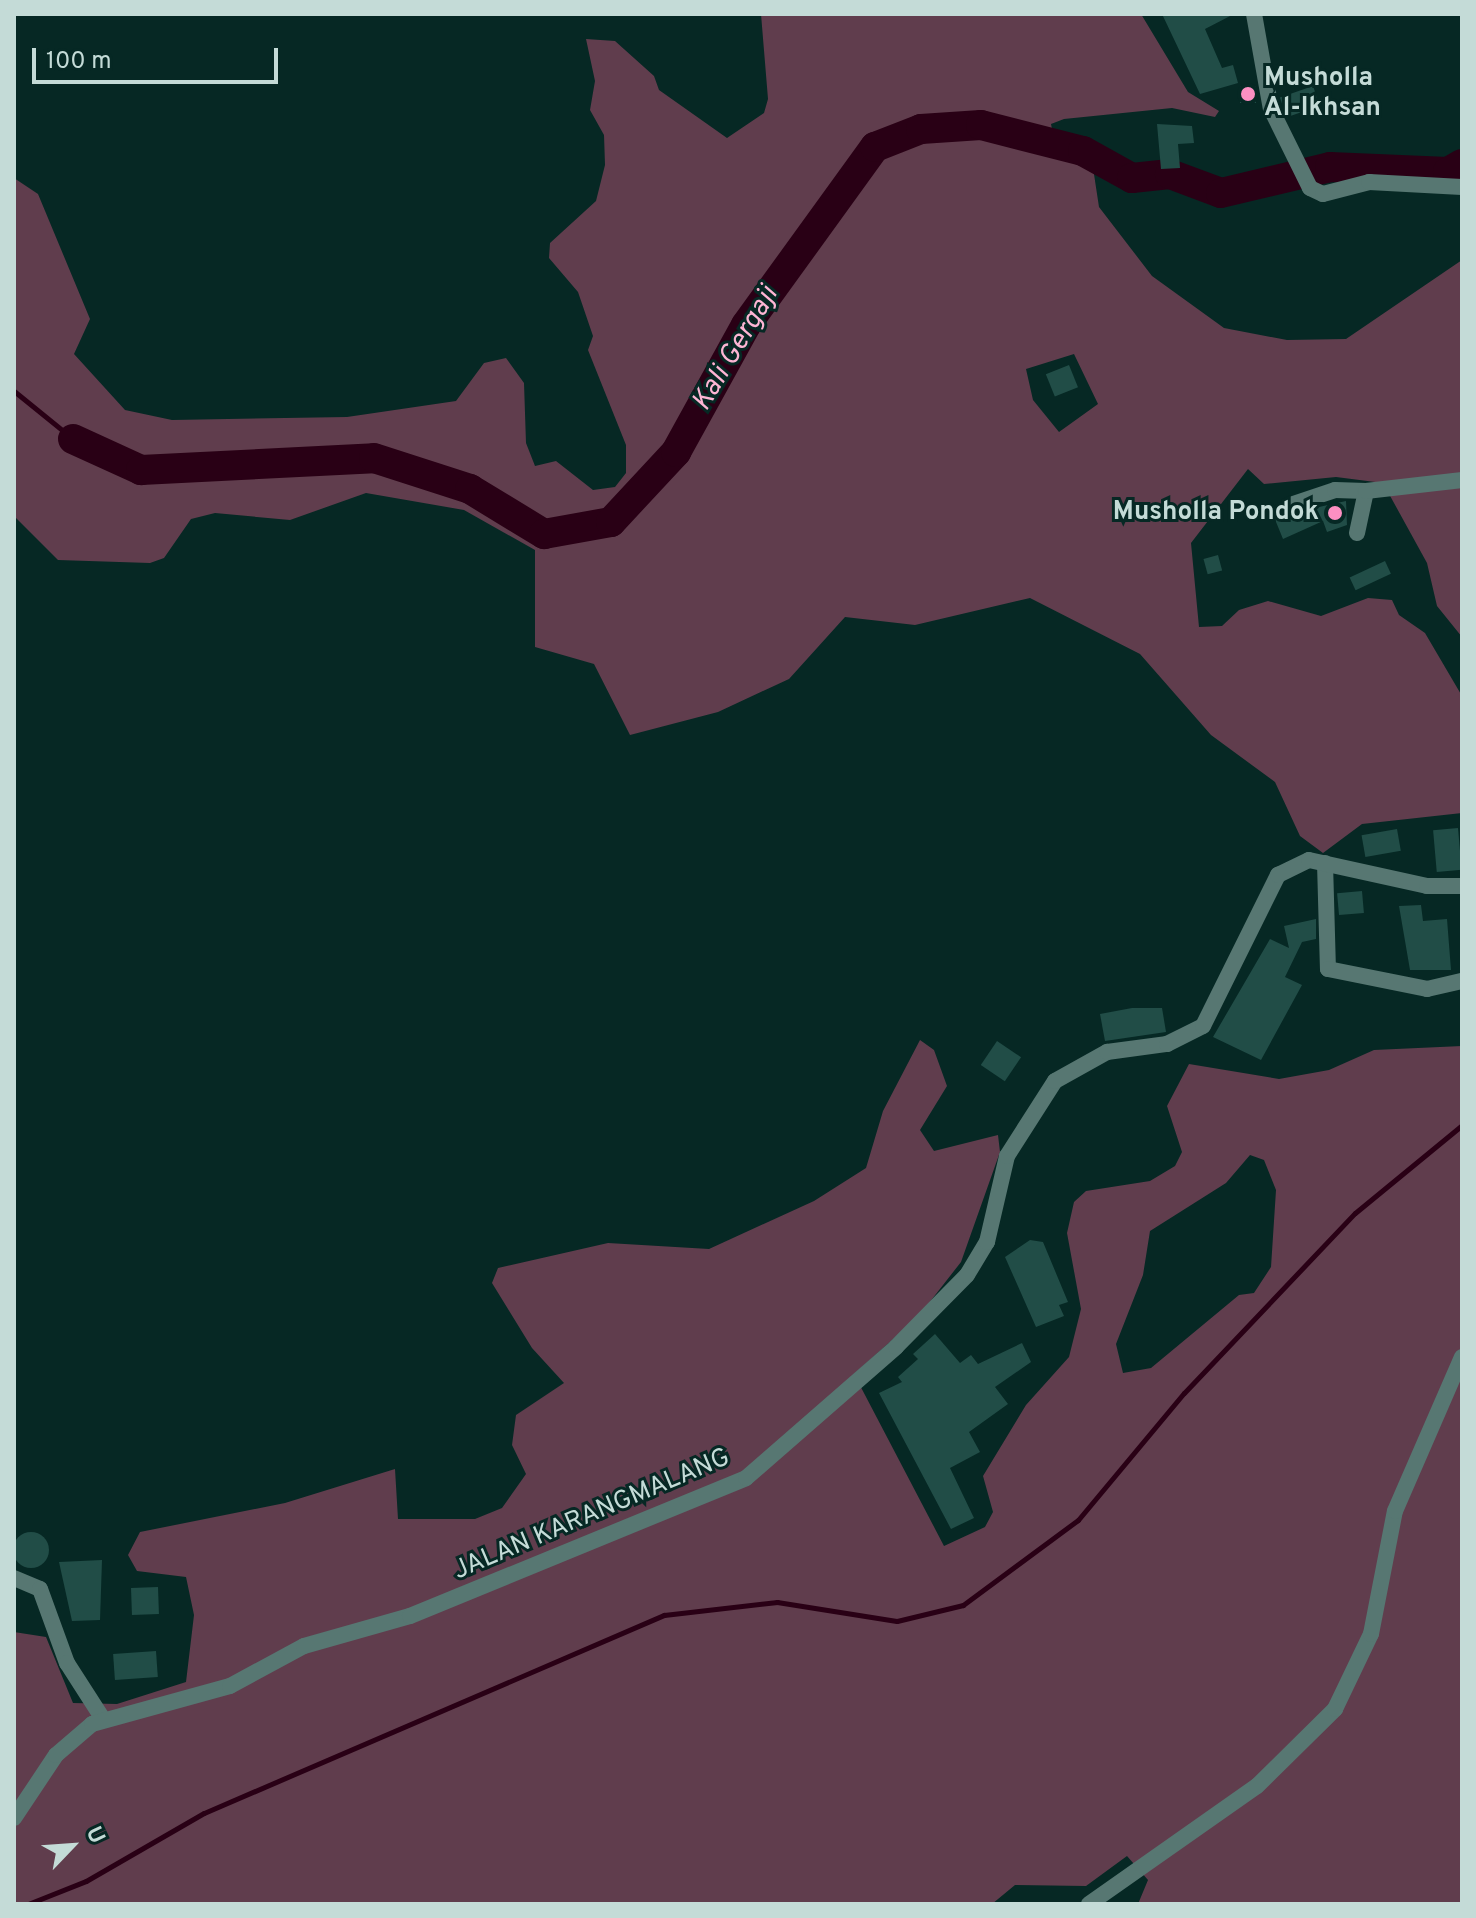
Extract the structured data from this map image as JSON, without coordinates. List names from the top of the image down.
{
  "streets": {
    "street": ["JALAN KARANGMALANG"]
  },
  "water": ["Kali Gergaji"],
  "places": ["Musholla Al-Ikhsan", "Musholla Pondok"],
  "scale_bar": "100 m",
  "north": "top right"
}
